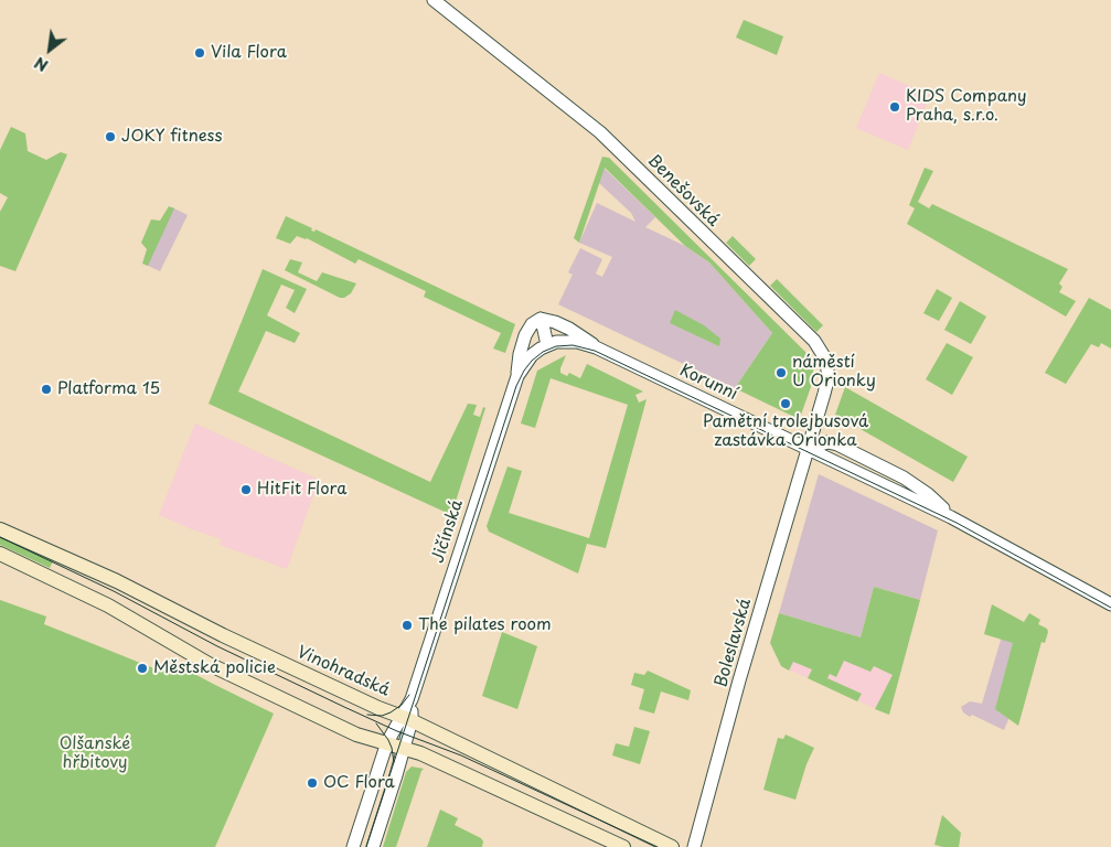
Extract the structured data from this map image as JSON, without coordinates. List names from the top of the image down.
{
  "streets": {
    "main road": ["Vinohradská"],
    "street": [
      "Benešovská",
      "Korunní",
      "Jičínská",
      "Boleslavská"
    ]
  },
  "crossings": [
    ["Benešovská", "Korunní"],
    ["Benešovská", "Boleslavská"],
    ["Korunní", "Jičínská"],
    ["Korunní", "Boleslavská"],
    ["Jičínská", "Vinohradská"]
  ],
  "parks": ["Olšanské hřbitovy"],
  "places": [
    "Vila Flora",
    "KIDS Company Praha, s.r.o.",
    "JOKY fitness",
    "náměstí U Orionky",
    "Platforma 15",
    "Pamětní trolejbusová zastávka Orionka",
    "HitFit Flora",
    "The pilates room",
    "Městská policie",
    "OC Flora"
  ],
  "north": "bottom left"
}
